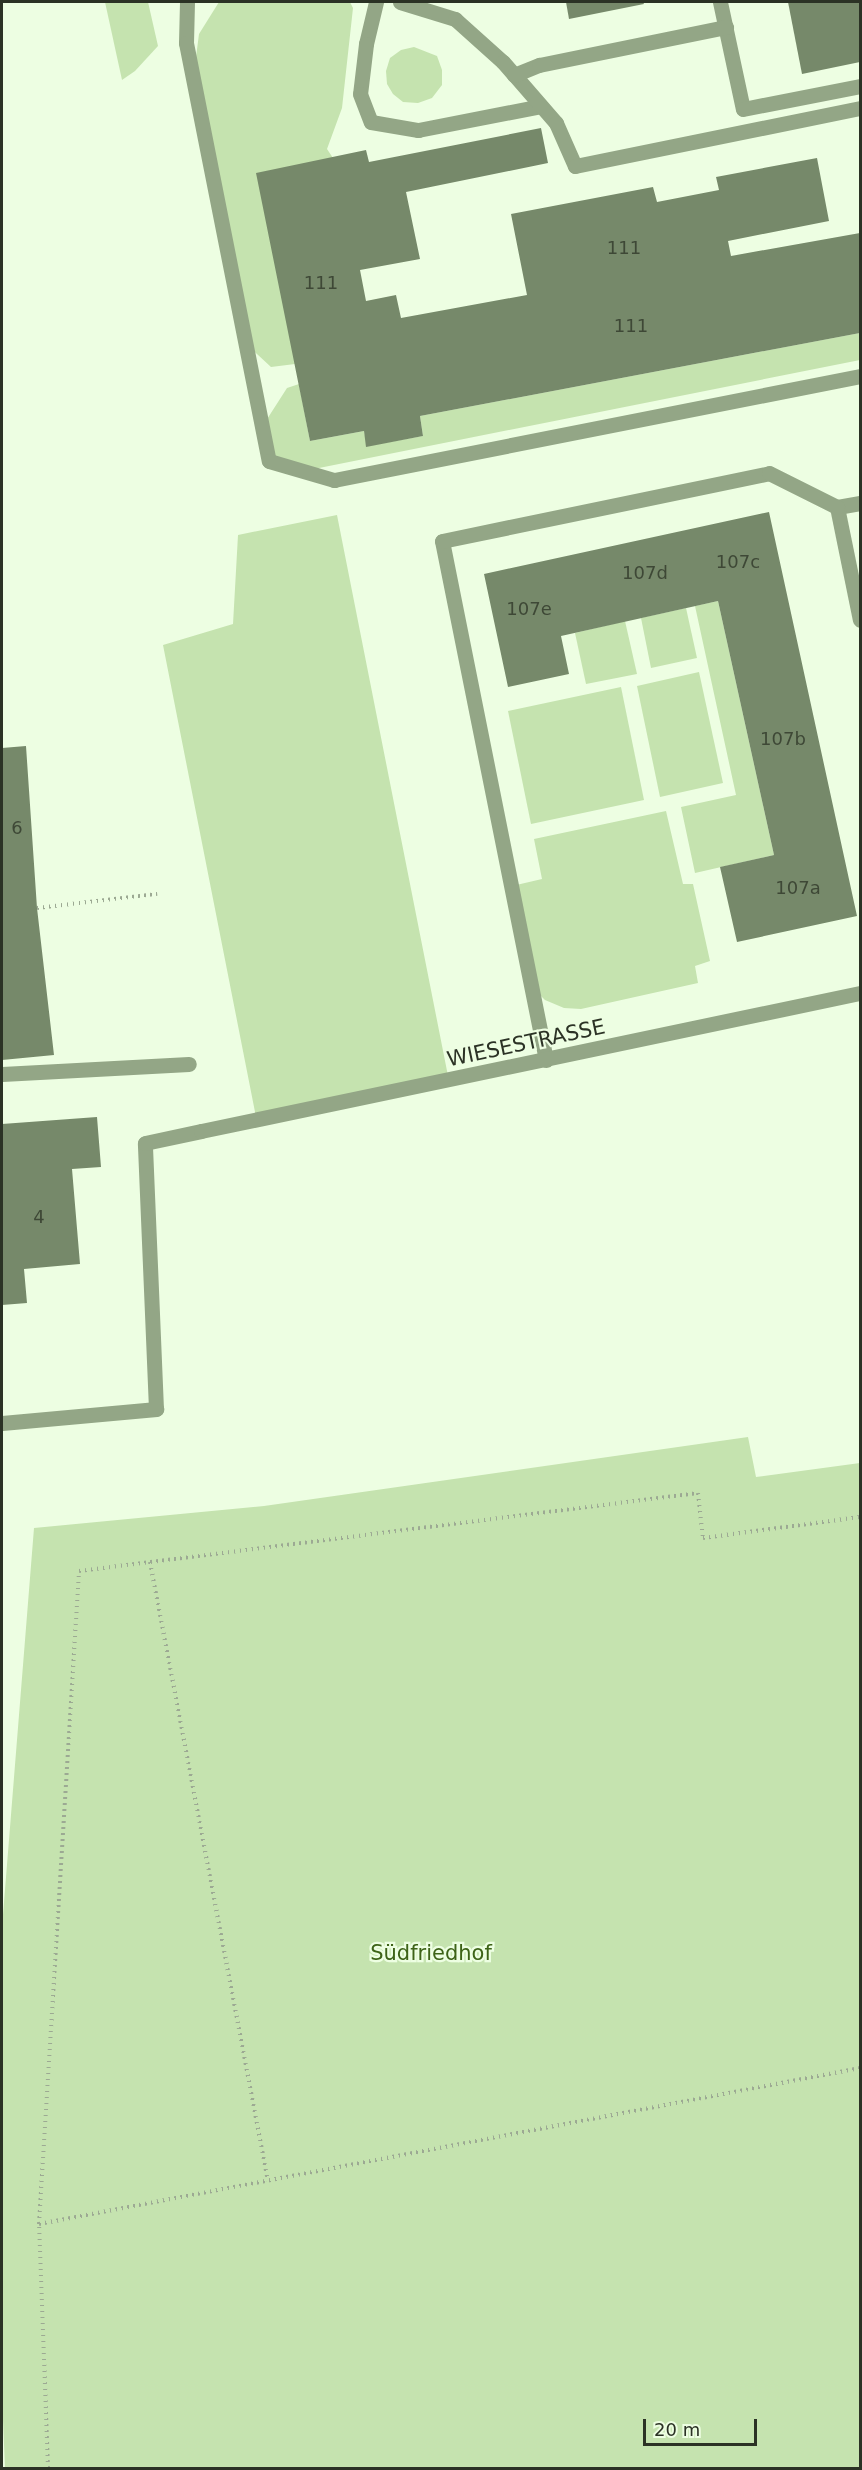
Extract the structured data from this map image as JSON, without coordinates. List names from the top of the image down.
{
  "streets": {
    "street": ["WIESESTRASSE"]
  },
  "parks": ["Südfriedhof"],
  "house_numbers": [
    "111",
    "111",
    "111",
    "107c",
    "107d",
    "107e",
    "107b",
    "6",
    "107a",
    "4"
  ],
  "scale_bar": "20 m"
}
